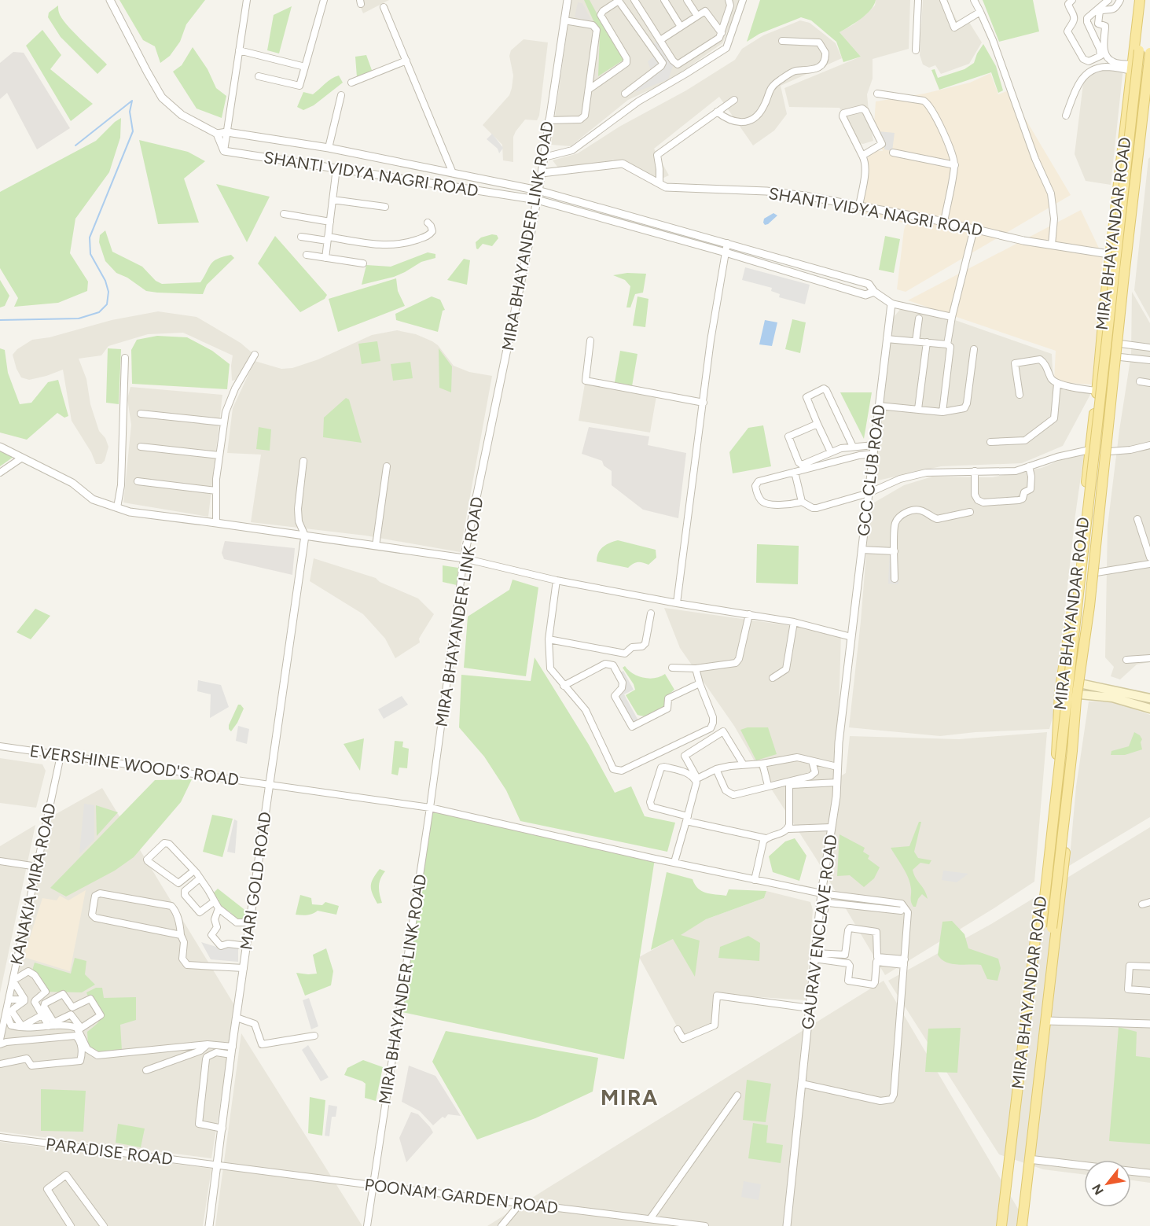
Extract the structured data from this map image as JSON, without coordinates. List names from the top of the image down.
{
  "streets": {
    "main road": ["MIRA BHAYANDAR ROAD"],
    "street": [
      "SHANTI VIDYA NAGRI ROAD",
      "MIRA BHAYANDER LINK ROAD",
      "GCC CLUB ROAD",
      "EVERSHINE WOOD'S ROAD",
      "MARI GOLD ROAD",
      "KANAKIA MIRA ROAD",
      "GAURAV ENCLAVE ROAD",
      "PARADISE ROAD",
      "POONAM GARDEN ROAD"
    ]
  },
  "crossings": [
    ["SHANTI VIDYA NAGRI ROAD", "MIRA BHAYANDAR ROAD"],
    ["SHANTI VIDYA NAGRI ROAD", "MIRA BHAYANDER LINK ROAD"],
    ["MIRA BHAYANDER LINK ROAD", "EVERSHINE WOOD'S ROAD"],
    ["MIRA BHAYANDER LINK ROAD", "POONAM GARDEN ROAD"],
    ["GCC CLUB ROAD", "GAURAV ENCLAVE ROAD"],
    ["EVERSHINE WOOD'S ROAD", "MARI GOLD ROAD"],
    ["EVERSHINE WOOD'S ROAD", "KANAKIA MIRA ROAD"],
    ["EVERSHINE WOOD'S ROAD", "GAURAV ENCLAVE ROAD"],
    ["MARI GOLD ROAD", "PARADISE ROAD"],
    ["MARI GOLD ROAD", "POONAM GARDEN ROAD"],
    ["PARADISE ROAD", "POONAM GARDEN ROAD"]
  ],
  "districts": ["MIRA"],
  "north": "bottom left"
}
